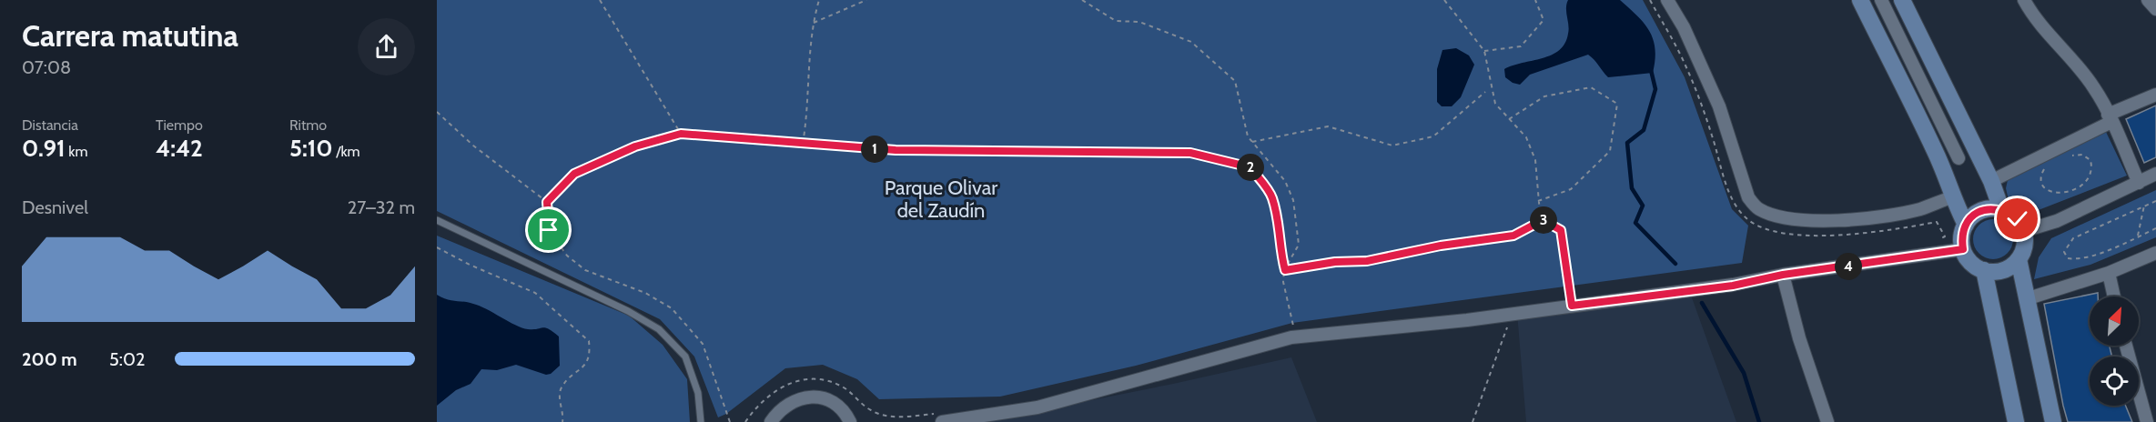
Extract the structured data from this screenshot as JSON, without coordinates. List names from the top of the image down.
{
  "parks": ["Parque Olivar del Zaudín"],
  "north": "top right",
  "page": {
    "heading": ["Carrera matutina", "07:08"],
    "stats": [
      ["Distancia", "0.91 km"],
      ["Tiempo", "4:42"],
      ["Ritmo", "5:10 /km"]
    ],
    "pins": [
      "1",
      "2",
      "3",
      "4"
    ],
    "chart": ["Desnivel", "27–32 m"],
    "list": [
      {
        "name": "200 m",
        "note": "5:02"
      }
    ]
  }
}
